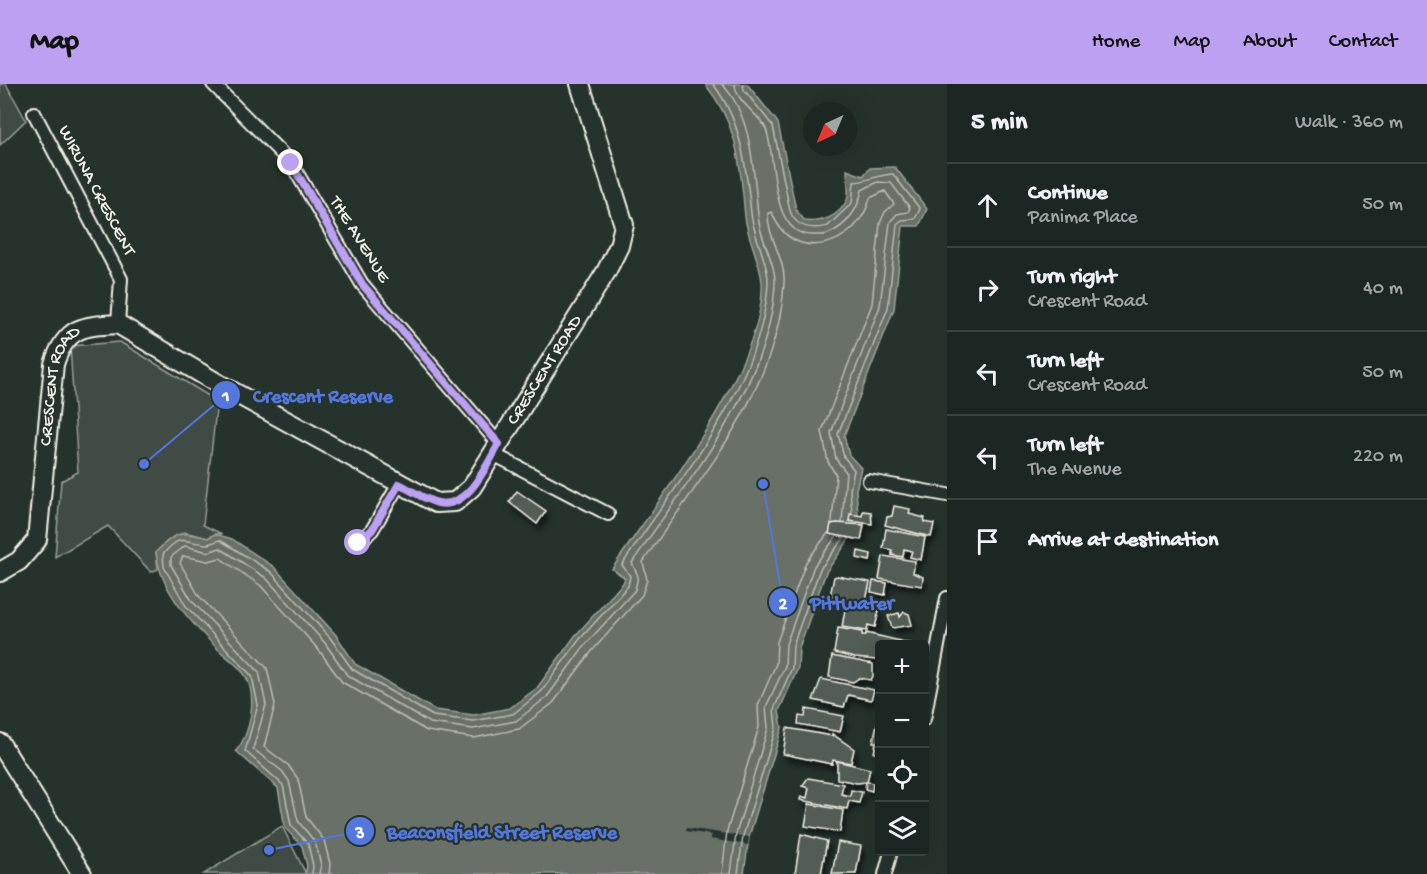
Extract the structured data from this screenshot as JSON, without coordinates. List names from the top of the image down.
{
  "streets": {
    "street": ["WIRUNA CRESCENT", "THE AVENUE", "CRESCENT ROAD"]
  },
  "crossings": [
    ["WIRUNA CRESCENT", "CRESCENT ROAD"],
    ["THE AVENUE", "CRESCENT ROAD"]
  ],
  "places": ["Crescent Reserve", "Pittwater", "Beaconsfield Street Reserve"],
  "north": "bottom left",
  "page": {
    "header": "Map",
    "nav": [
      "Home",
      "Map",
      "About",
      "Contact"
    ],
    "heading": ["5 min", "Walk · 360 m"],
    "list": [
      ["Continue", "Panima Place", "50 m"],
      ["Turn right", "Crescent Road", "40 m"],
      ["Turn left", "Crescent Road", "50 m"],
      ["Turn left", "The Avenue", "220 m"],
      "Arrive at destination"
    ],
    "map_buttons": ["+", "−"]
  }
}
